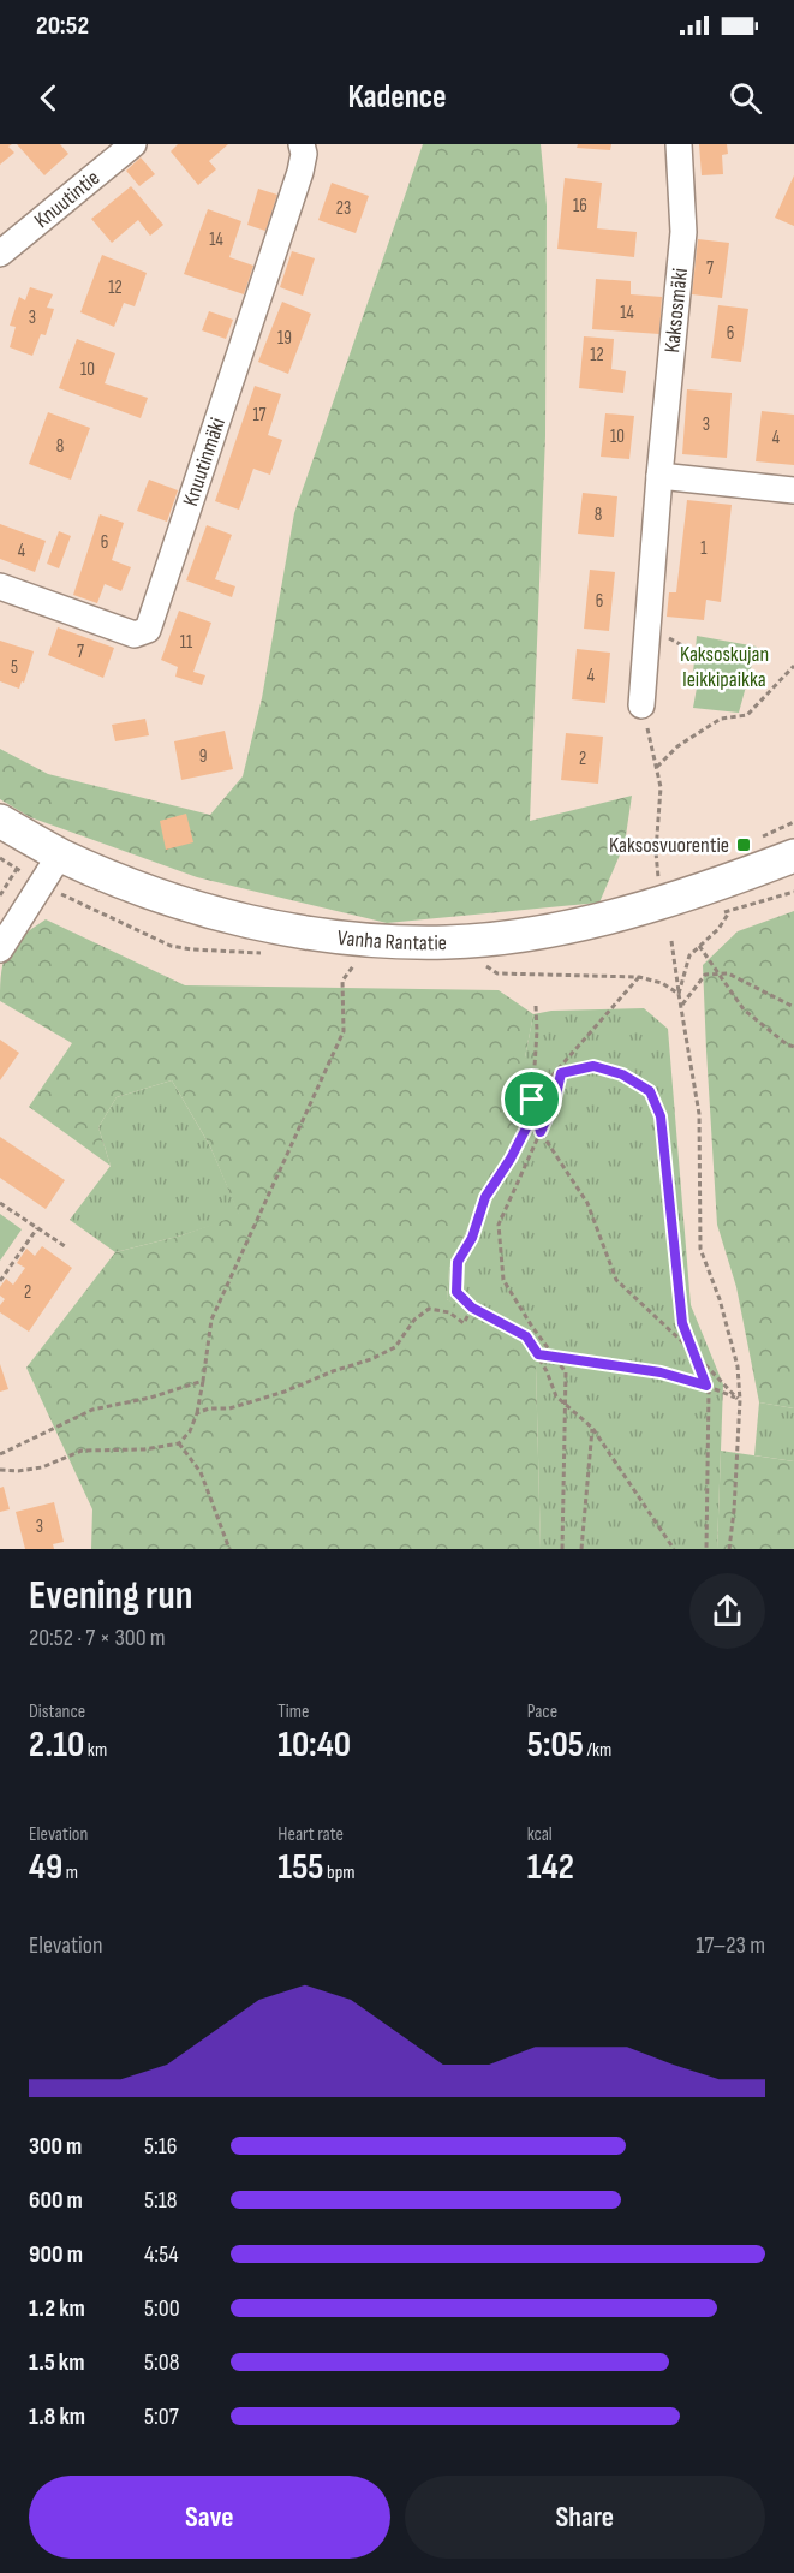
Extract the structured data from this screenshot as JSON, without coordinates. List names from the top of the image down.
{
  "streets": {
    "main road": ["Vanha Rantatie"],
    "street": ["Knuutintie", "Kaksosmäki", "Knuutinmäki"]
  },
  "parks": ["Kaksoskujan leikkipaikka"],
  "places": {
    "transit": ["Kaksosvuorentie"]
  },
  "house_numbers": [
    "16",
    "23",
    "14",
    "7",
    "12",
    "14",
    "3",
    "6",
    "19",
    "12",
    "10",
    "17",
    "3",
    "10",
    "4",
    "8",
    "8",
    "6",
    "1",
    "4",
    "6",
    "11",
    "7",
    "5",
    "4",
    "9",
    "2",
    "2",
    "3"
  ],
  "page": {
    "status": "20:52",
    "header": "Kadence",
    "heading": ["Evening run", "20:52 · 7 × 300 m"],
    "stats": [
      ["Distance", "2.10 km"],
      ["Time", "10:40"],
      ["Pace", "5:05 /km"],
      ["Elevation", "49 m"],
      ["Heart rate", "155 bpm"],
      ["kcal", "142"]
    ],
    "chart": ["Elevation", "17–23 m"],
    "list": [
      {
        "name": "300 m",
        "note": "5:16"
      },
      {
        "name": "600 m",
        "note": "5:18"
      },
      {
        "name": "900 m",
        "note": "4:54"
      },
      {
        "name": "1.2 km",
        "note": "5:00"
      },
      {
        "name": "1.5 km",
        "note": "5:08"
      },
      {
        "name": "1.8 km",
        "note": "5:07"
      }
    ],
    "buttons": ["Save", "Share"]
  }
}
